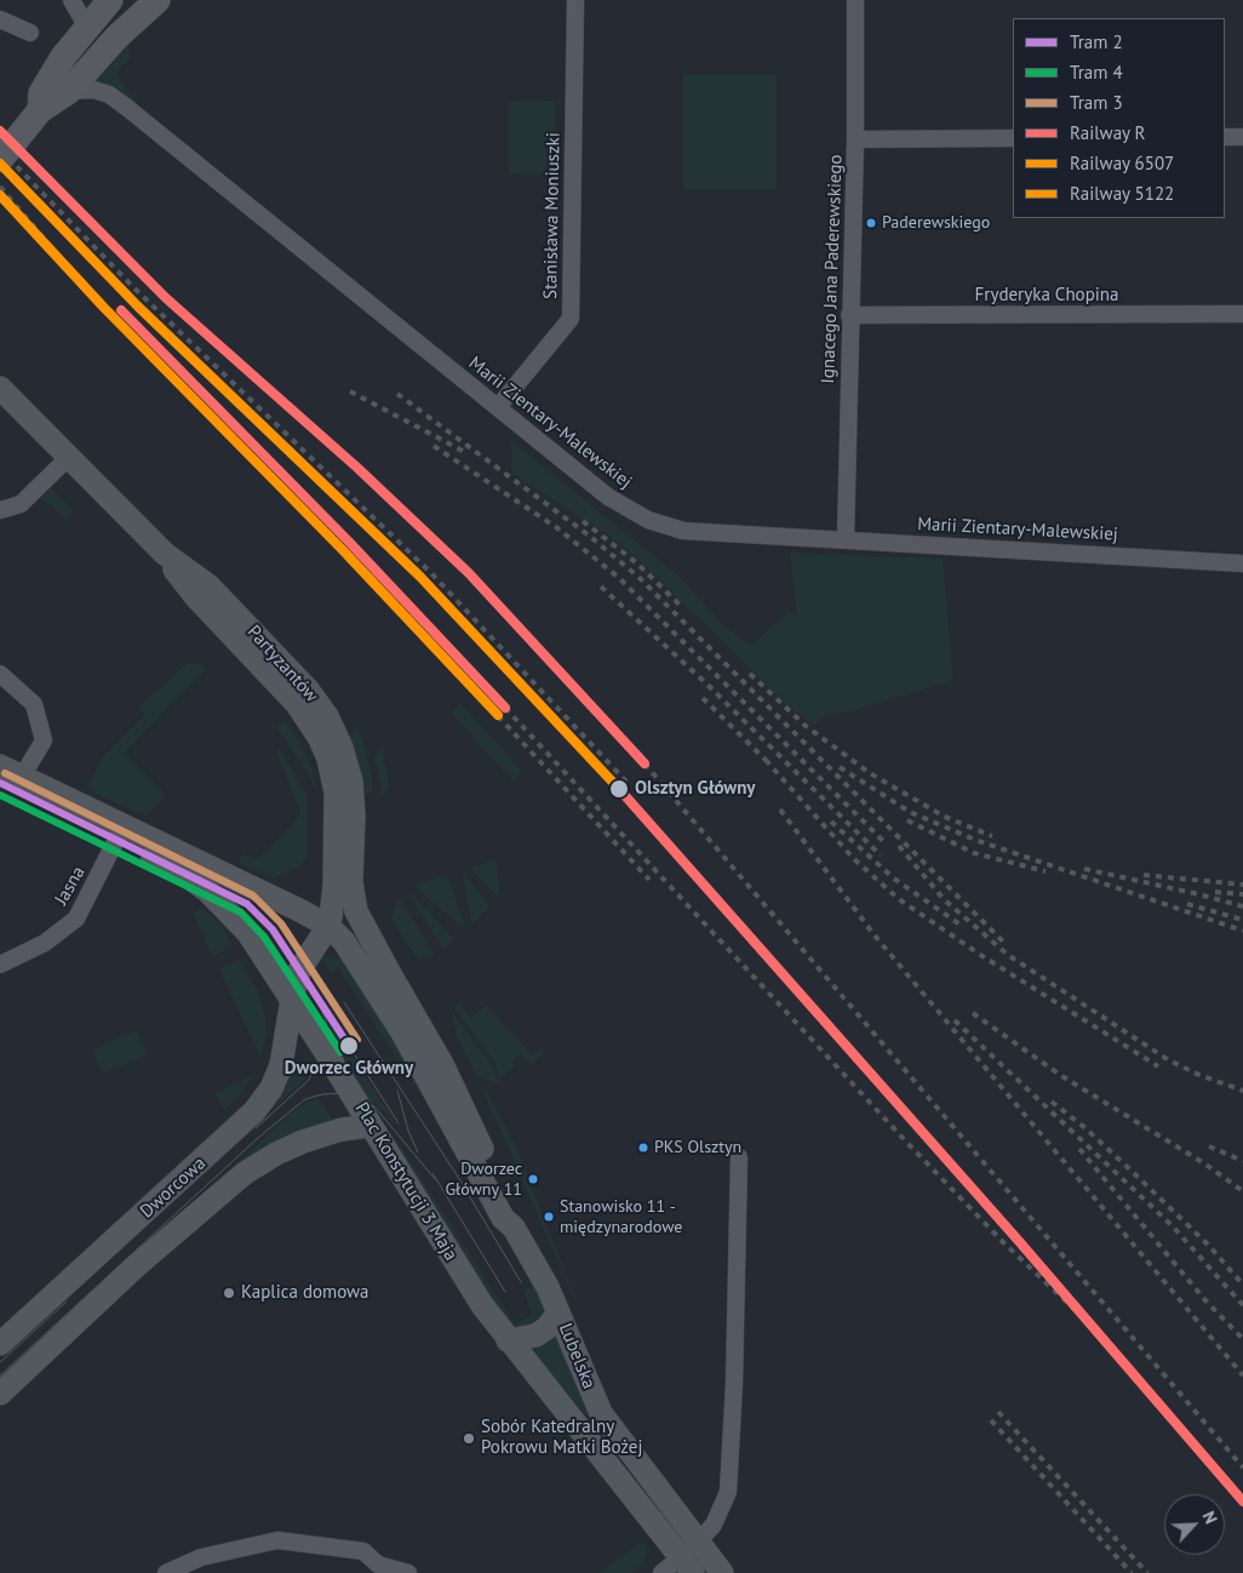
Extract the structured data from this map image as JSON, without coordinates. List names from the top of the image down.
{
  "streets": {
    "street": [
      "Stanisława Moniuszki",
      "Ignacego Jana Paderewskiego",
      "Fryderyka Chopina",
      "Marii Zientary-Malewskiej",
      "Partyzantów",
      "Jasna",
      "Plac Konstytucji 3 Maja",
      "Dworcowa",
      "Lubelska"
    ]
  },
  "crossings": [
    ["Stanisława Moniuszki", "Marii Zientary-Malewskiej"],
    ["Ignacego Jana Paderewskiego", "Fryderyka Chopina"],
    ["Ignacego Jana Paderewskiego", "Marii Zientary-Malewskiej"],
    ["Jasna", "Plac Konstytucji 3 Maja"],
    ["Plac Konstytucji 3 Maja", "Dworcowa"],
    ["Plac Konstytucji 3 Maja", "Lubelska"]
  ],
  "places": [
    "Paderewskiego",
    "Olsztyn Główny",
    "Dworzec Główny",
    "PKS Olsztyn",
    "Dworzec Główny 11",
    "Stanowisko 11 - międzynarodowe",
    "Kaplica domowa",
    "Sobór Katedralny Pokrowu Matki Bożej"
  ],
  "lines": [
    "rail line R",
    "rail line 6507",
    "rail line 5122",
    "tram line 3",
    "tram line 2",
    "tram line 4"
  ],
  "legend": [
    "Tram 2",
    "Tram 4",
    "Tram 3",
    "Railway R",
    "Railway 6507",
    "Railway 5122"
  ],
  "north": "top right"
}
